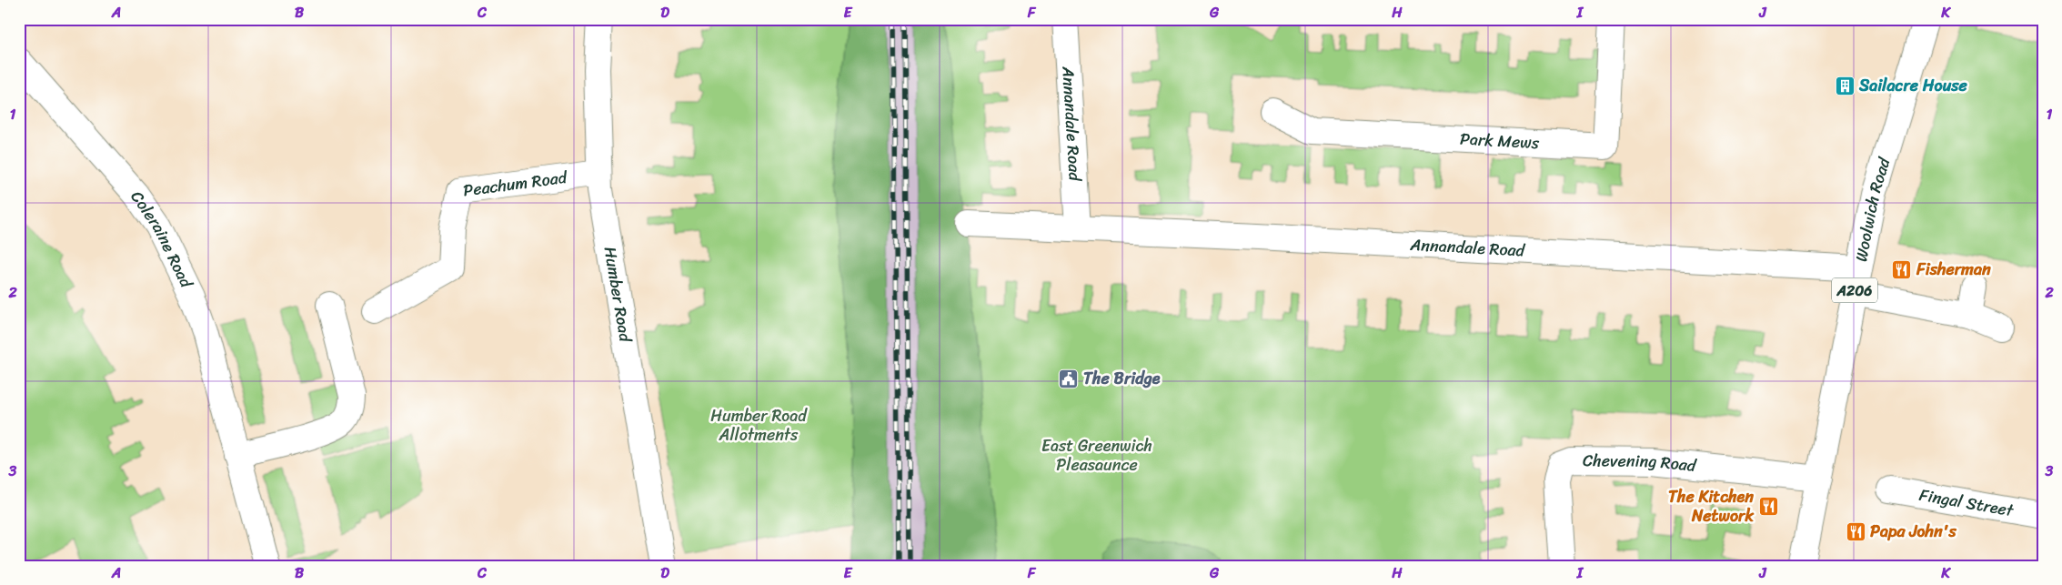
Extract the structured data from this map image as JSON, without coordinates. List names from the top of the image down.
{
  "streets": {
    "street": [
      "Annandale Road",
      "Park Mews",
      "Peachum Road",
      "Woolwich Road",
      "Coleraine Road",
      "A206",
      "Humber Road",
      "Chevening Road",
      "Fingal Street"
    ]
  },
  "crossings": [
    ["Annandale Road", "Woolwich Road"],
    ["Peachum Road", "Humber Road"],
    ["Woolwich Road", "Chevening Road"]
  ],
  "parks": ["Humber Road Allotments", "East Greenwich Pleasaunce"],
  "places": {
    "building": ["Sailacre House"],
    "restaurant": ["Fisherman", "The Kitchen Network", "Papa John's"],
    "public building": ["The Bridge"]
  },
  "grid": {
    "columns": [
      "A",
      "B",
      "C",
      "D",
      "E",
      "F",
      "G",
      "H",
      "I",
      "J",
      "K"
    ],
    "rows": ["1", "2", "3"]
  }
}
